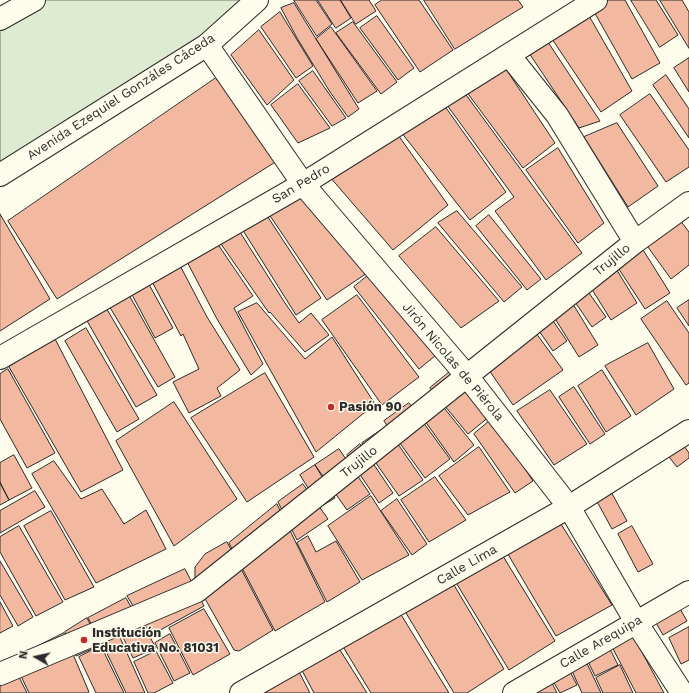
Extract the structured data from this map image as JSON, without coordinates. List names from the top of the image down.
{
  "streets": {
    "street": [
      "Avenida Ezequiel Gonzáles Cáceda",
      "San Pedro",
      "Trujillo",
      "Jirón Nicolas de Piérola",
      "Calle Lima",
      "Calle Arequipa"
    ]
  },
  "crossings": [
    ["Avenida Ezequiel Gonzáles Cáceda", "Jirón Nicolas de Piérola"],
    ["San Pedro", "Jirón Nicolas de Piérola"],
    ["Trujillo", "Jirón Nicolas de Piérola"],
    ["Jirón Nicolas de Piérola", "Calle Lima"],
    ["Jirón Nicolas de Piérola", "Calle Arequipa"]
  ],
  "places": ["Pasión 90", "Institución Educativa No. 81031"],
  "north": "left"
}
